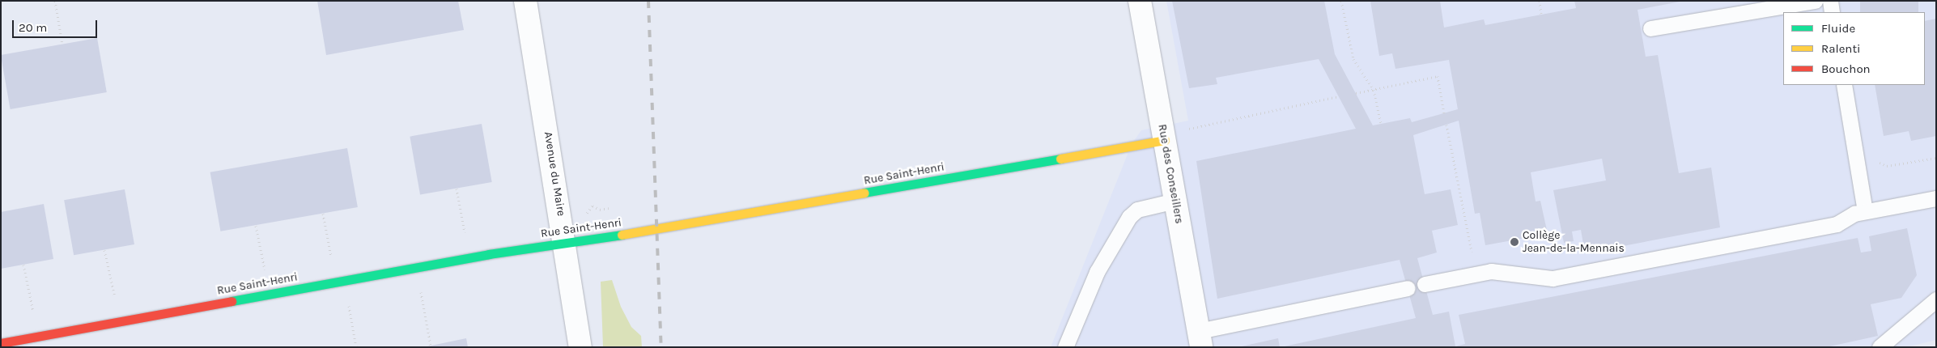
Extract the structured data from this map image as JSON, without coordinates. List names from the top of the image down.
{
  "streets": {
    "street": ["Avenue du Maire", "Rue Saint-Henri", "Rue des Conseillers"]
  },
  "crossings": [
    ["Avenue du Maire", "Rue Saint-Henri"],
    ["Rue Saint-Henri", "Rue des Conseillers"]
  ],
  "places": ["Collège Jean-de-la-Mennais"],
  "legend": ["Fluide", "Ralenti", "Bouchon"],
  "scale_bar": "20 m"
}
